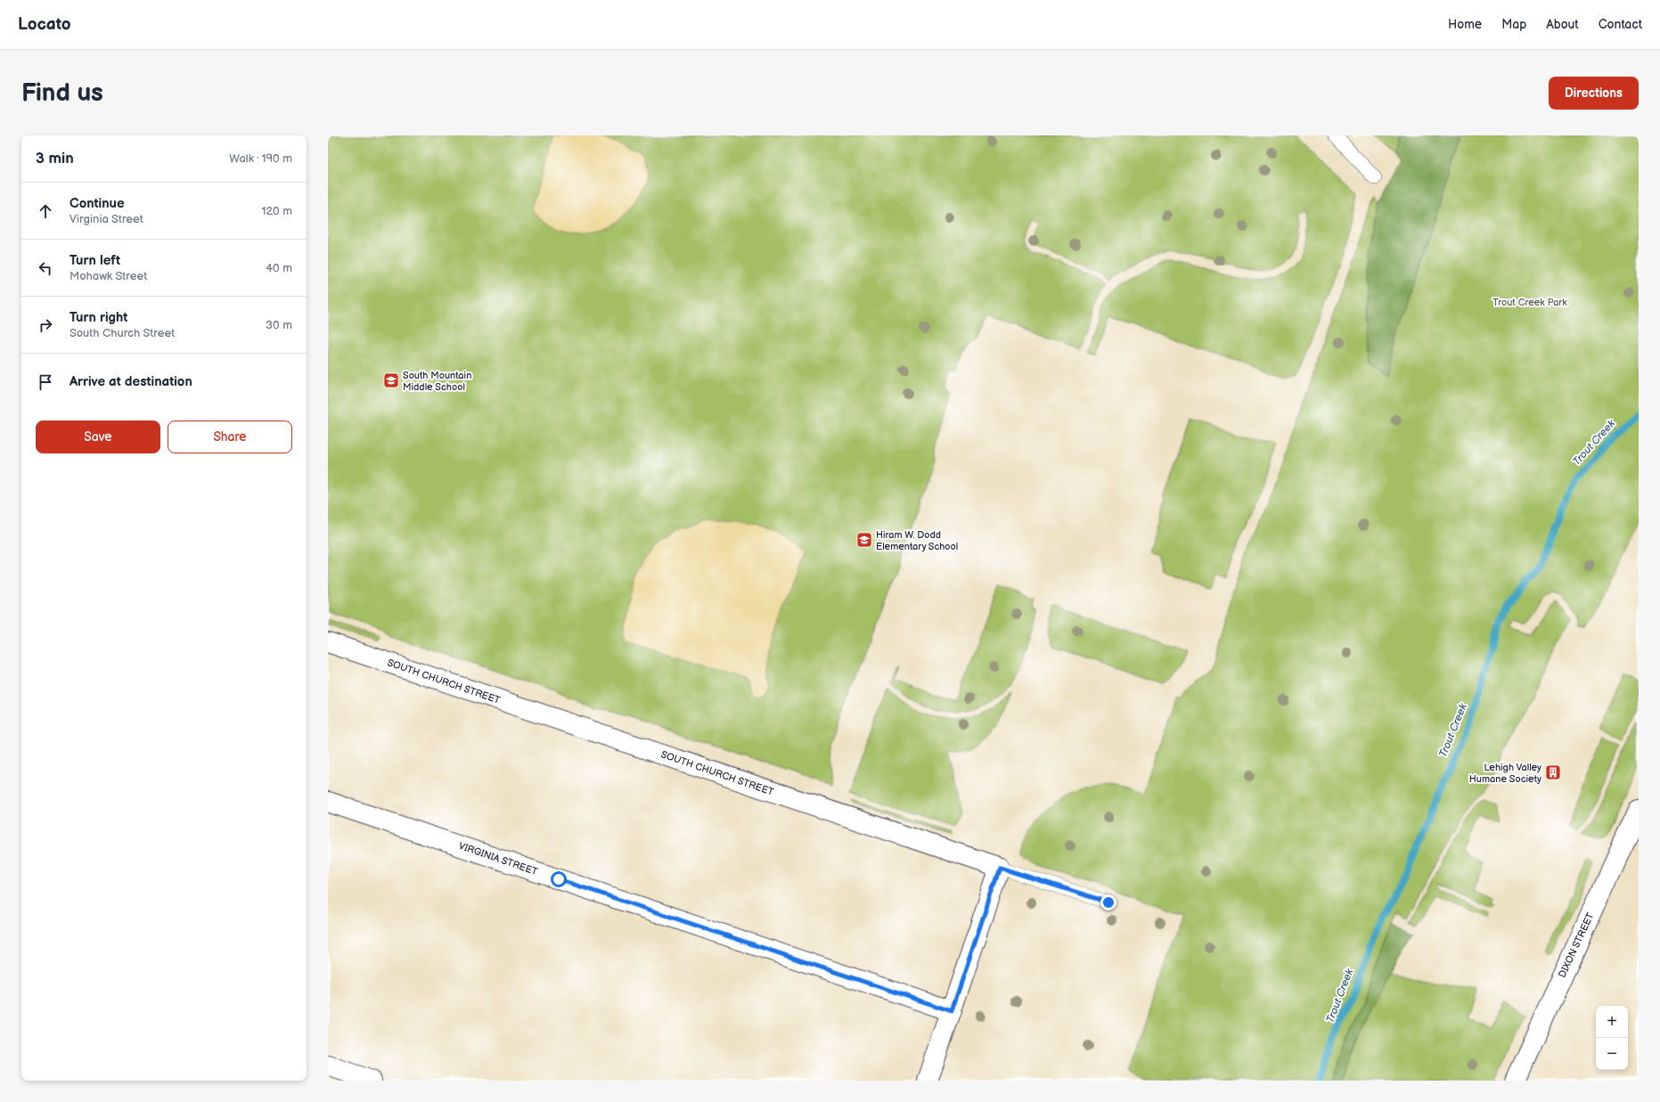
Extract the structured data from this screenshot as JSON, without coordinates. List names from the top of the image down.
{
  "streets": {
    "street": ["SOUTH CHURCH STREET", "VIRGINIA STREET", "DIXON STREET"]
  },
  "water": ["Trout Creek"],
  "parks": ["Trout Creek Park"],
  "places": {
    "school or university": ["South Mountain Middle School", "Hiram W. Dodd Elementary School"],
    "building": ["Lehigh Valley Humane Society"]
  },
  "page": {
    "header": "Locato",
    "nav": [
      "Home",
      "Map",
      "About",
      "Contact"
    ],
    "buttons": [
      "Directions",
      ["Save", "Share"]
    ],
    "title": "Find us",
    "heading": ["3 min", "Walk · 190 m"],
    "list": [
      ["Continue", "Virginia Street", "120 m"],
      ["Turn left", "Mohawk Street", "40 m"],
      ["Turn right", "South Church Street", "30 m"],
      "Arrive at destination"
    ],
    "map_buttons": ["+", "−"]
  }
}
